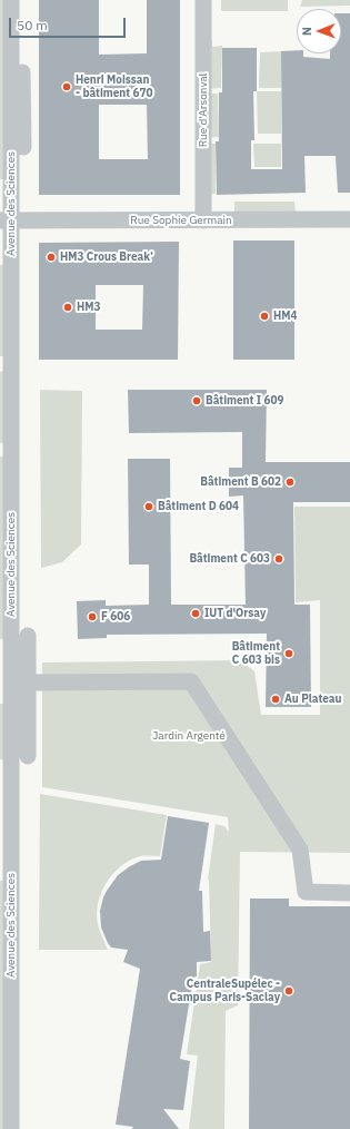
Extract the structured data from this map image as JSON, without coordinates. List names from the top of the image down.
{
  "streets": {
    "street": ["Rue d'Arsonval", "Avenue des Sciences", "Rue Sophie Germain"]
  },
  "crossings": [
    ["Rue d'Arsonval", "Rue Sophie Germain"],
    ["Avenue des Sciences", "Rue Sophie Germain"]
  ],
  "parks": ["Jardin Argenté"],
  "places": [
    "Henri Moissan - bâtiment 670",
    "HM3 Crous Break’",
    "HM3",
    "HM4",
    "Bâtiment I 609",
    "Bâtiment B 602",
    "Bâtiment D 604",
    "Bâtiment C 603",
    "IUT d'Orsay",
    "F 606",
    "Bâtiment C 603 bis",
    "Au Plateau",
    "CentraleSupélec - Campus Paris-Saclay"
  ],
  "scale_bar": "50 m",
  "north": "left"
}
